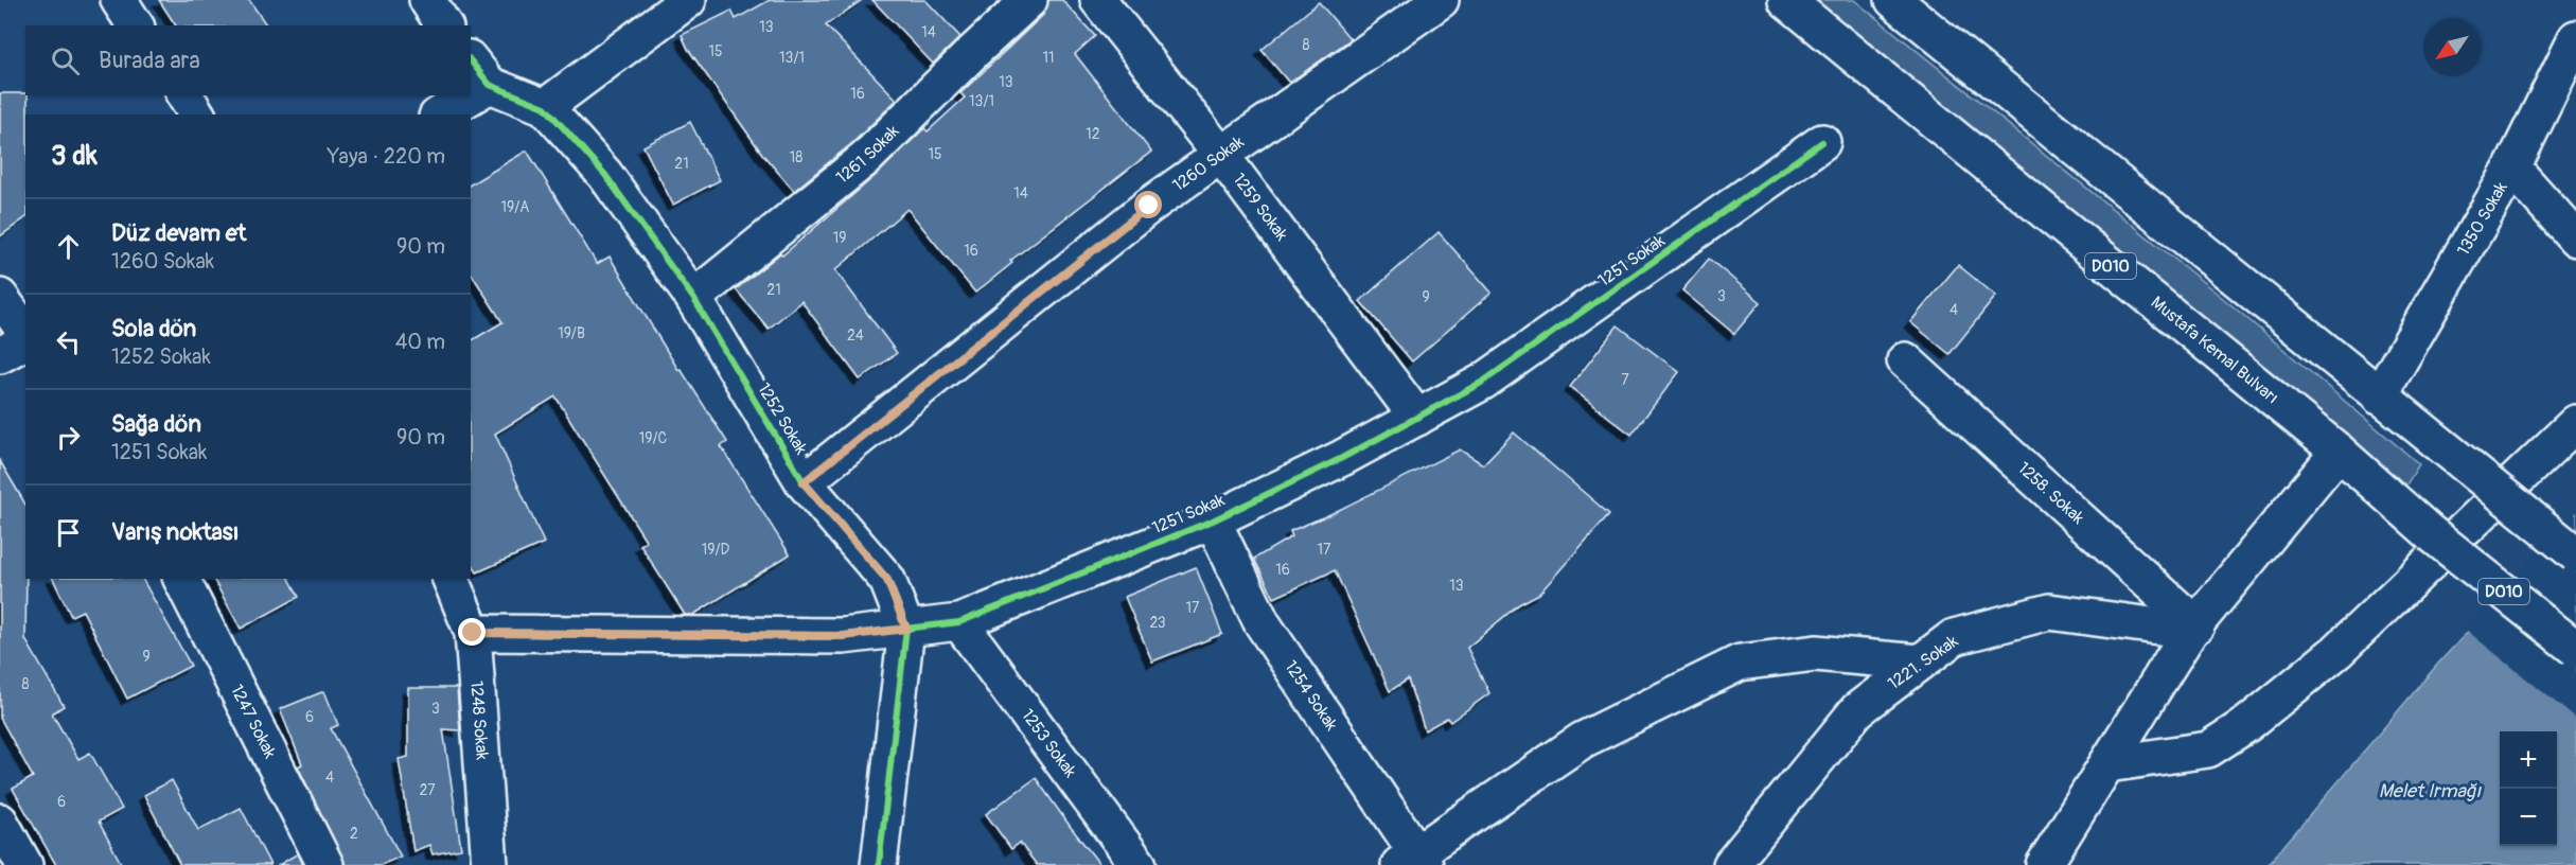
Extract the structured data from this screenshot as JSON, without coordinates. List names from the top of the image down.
{
  "streets": {
    "main road": [
      "1261 Sokak",
      "1260 Sokak",
      "1259 Sokak",
      "1350 Sokak",
      "1251 Sokak",
      "D010",
      "Mustafa Kemal Bulvarı",
      "1252 Sokak",
      "1258. Sokak",
      "1221. Sokak",
      "1254 Sokak",
      "1248 Sokak",
      "1247 Sokak",
      "1253 Sokak"
    ]
  },
  "crossings": [
    ["1261 Sokak", "1252 Sokak"],
    ["1260 Sokak", "1259 Sokak"],
    ["1260 Sokak", "1252 Sokak"],
    ["1259 Sokak", "1251 Sokak"],
    ["1251 Sokak", "1252 Sokak"],
    ["1251 Sokak", "1254 Sokak"],
    ["1251 Sokak", "1248 Sokak"],
    ["1251 Sokak", "1253 Sokak"],
    ["1258. Sokak", "1221. Sokak"]
  ],
  "water": ["Melet Irmağı"],
  "house_numbers": [
    "13",
    "14",
    "8",
    "15",
    "13/1",
    "11",
    "13",
    "16",
    "13/1",
    "12",
    "15",
    "18",
    "21",
    "14",
    "19/A",
    "19",
    "16",
    "21",
    "3",
    "9",
    "4",
    "19/B",
    "24",
    "7",
    "19/C",
    "19/D",
    "17",
    "16",
    "13",
    "17",
    "23",
    "9",
    "8",
    "3",
    "6",
    "4",
    "27",
    "6",
    "2"
  ],
  "north": "bottom left",
  "page": {
    "search": "Burada ara",
    "heading": ["3 dk", "Yaya · 220 m"],
    "list": [
      ["Düz devam et", "1260 Sokak", "90 m"],
      ["Sola dön", "1252 Sokak", "40 m"],
      ["Sağa dön", "1251 Sokak", "90 m"],
      "Varış noktası"
    ],
    "map_buttons": ["+", "−"]
  }
}
